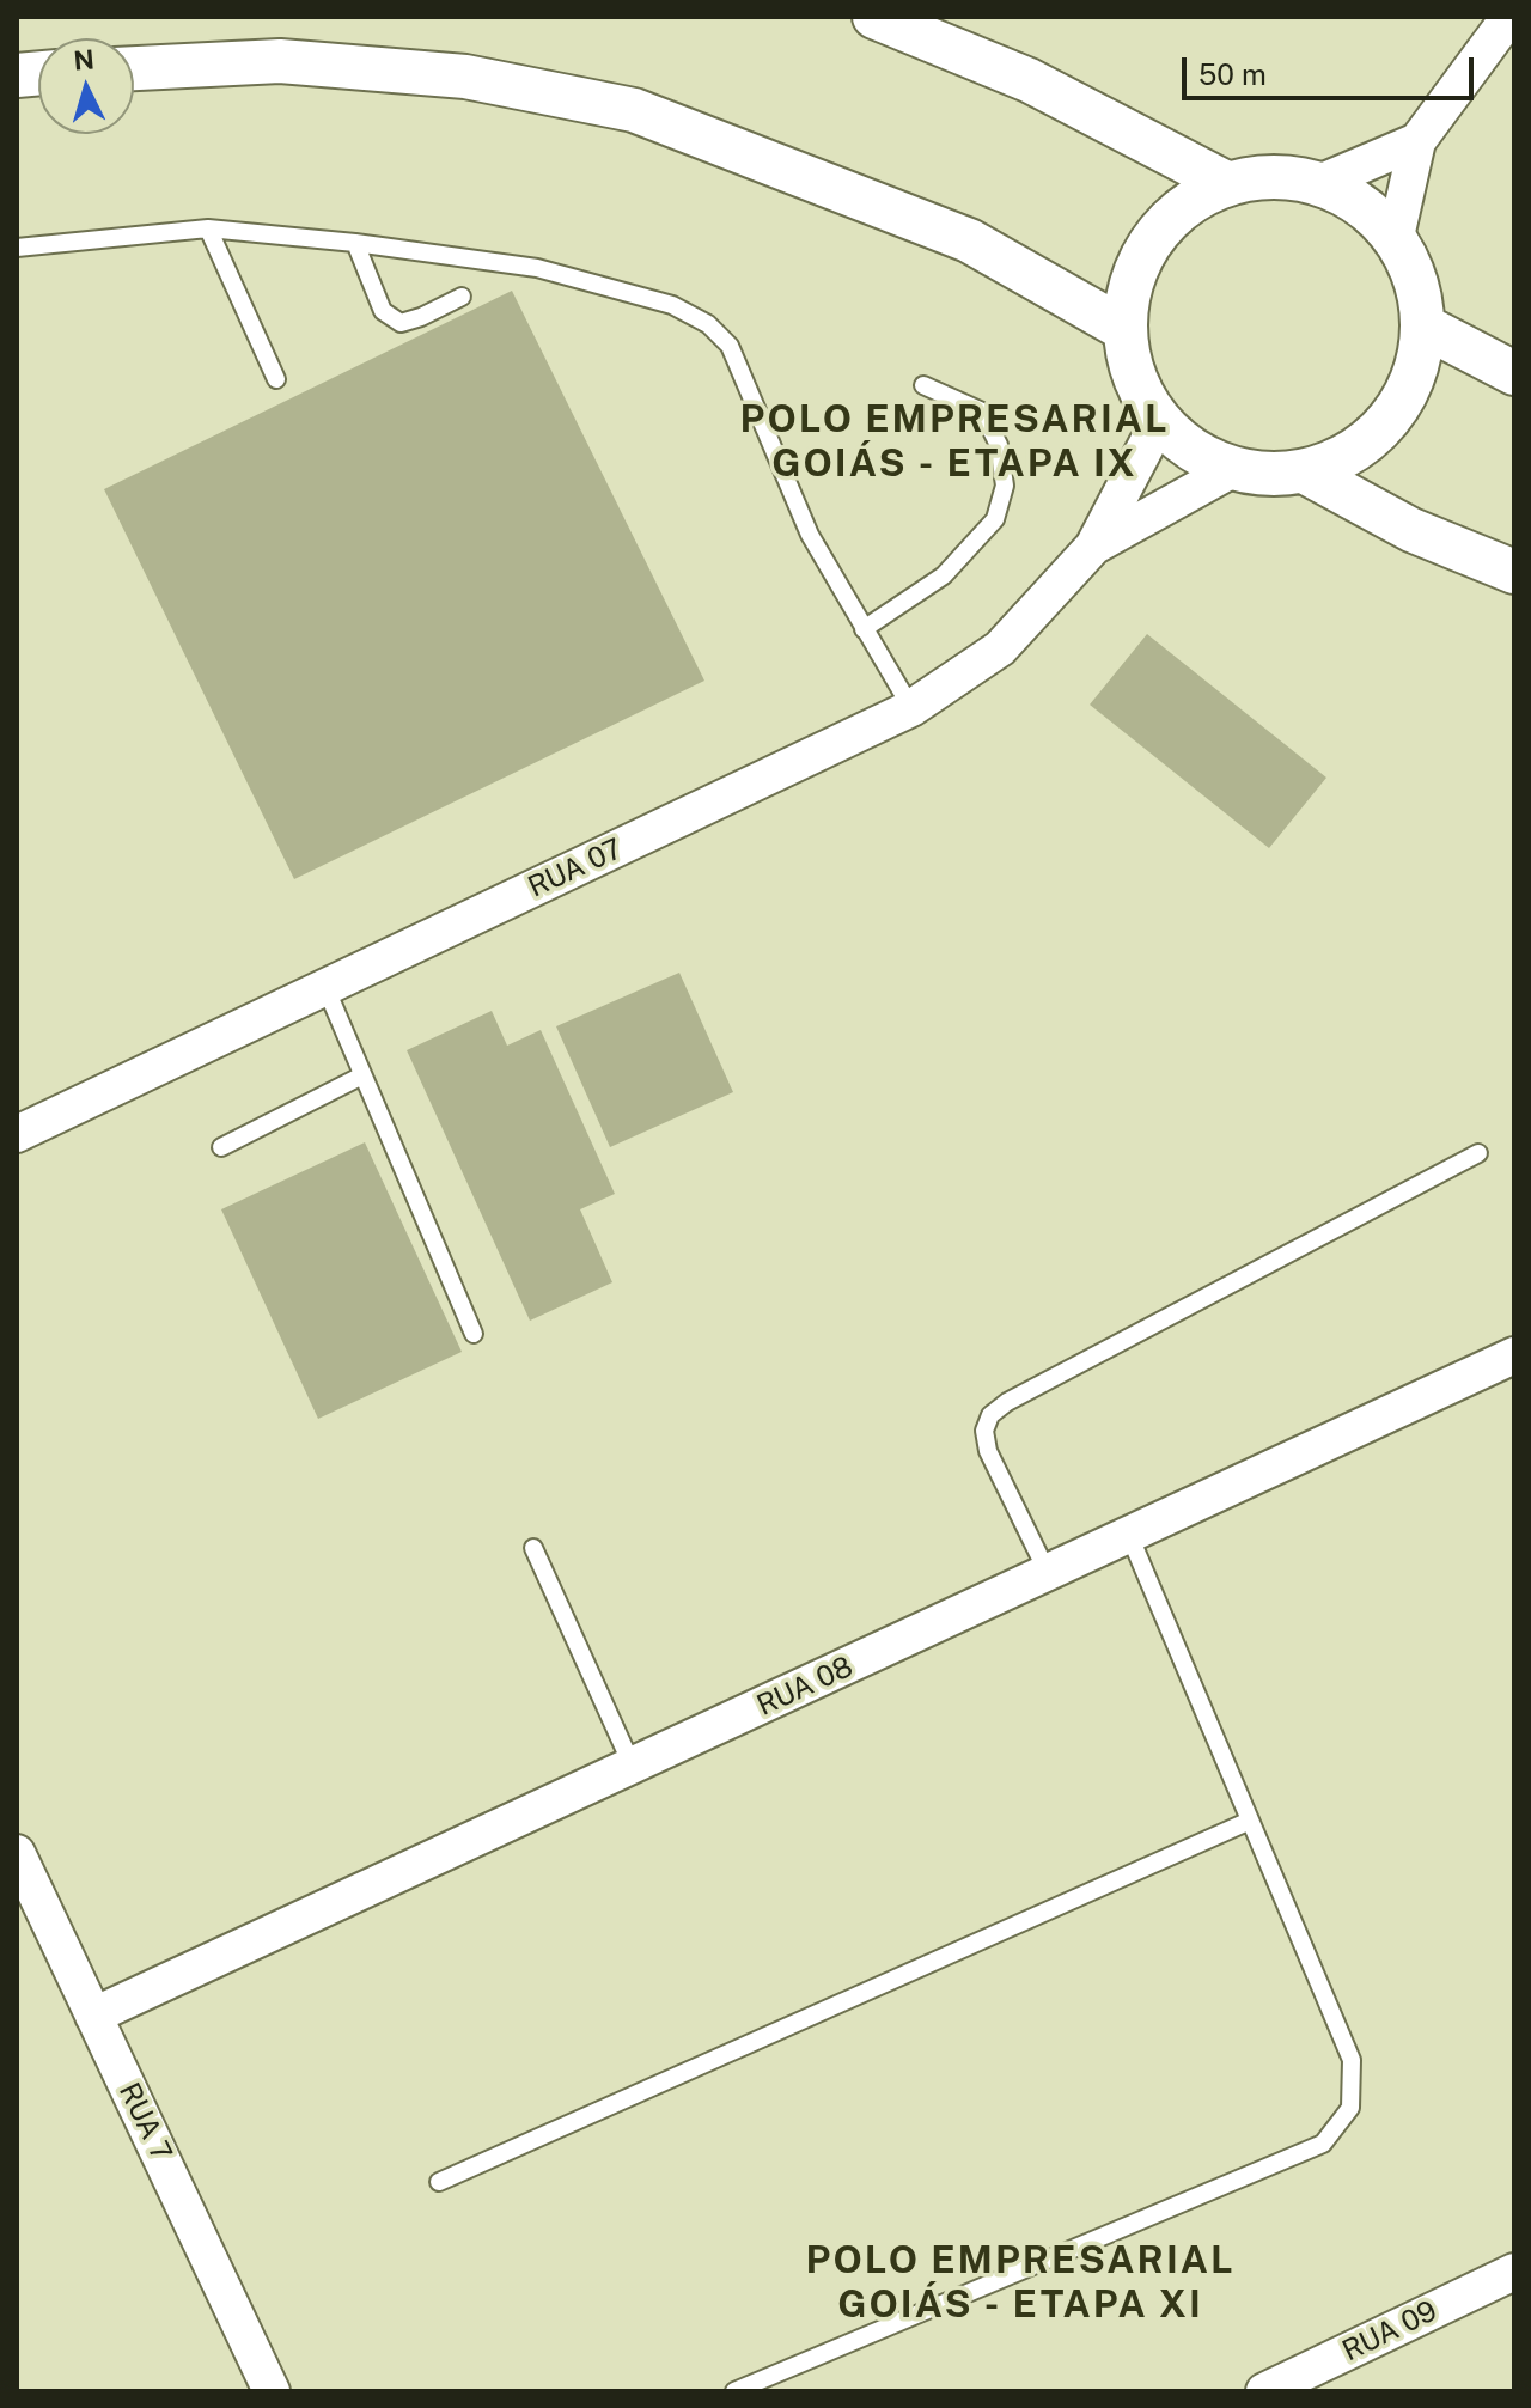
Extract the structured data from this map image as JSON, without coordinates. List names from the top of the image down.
{
  "streets": {
    "street": [
      "RUA 07",
      "RUA 08",
      "RUA 7",
      "RUA 09"
    ]
  },
  "crossings": [
    ["RUA 08", "RUA 7"]
  ],
  "districts": ["POLO EMPRESARIAL GOIÁS - ETAPA IX", "POLO EMPRESARIAL GOIÁS - ETAPA XI"],
  "scale_bar": "50 m",
  "north": "top"
}
